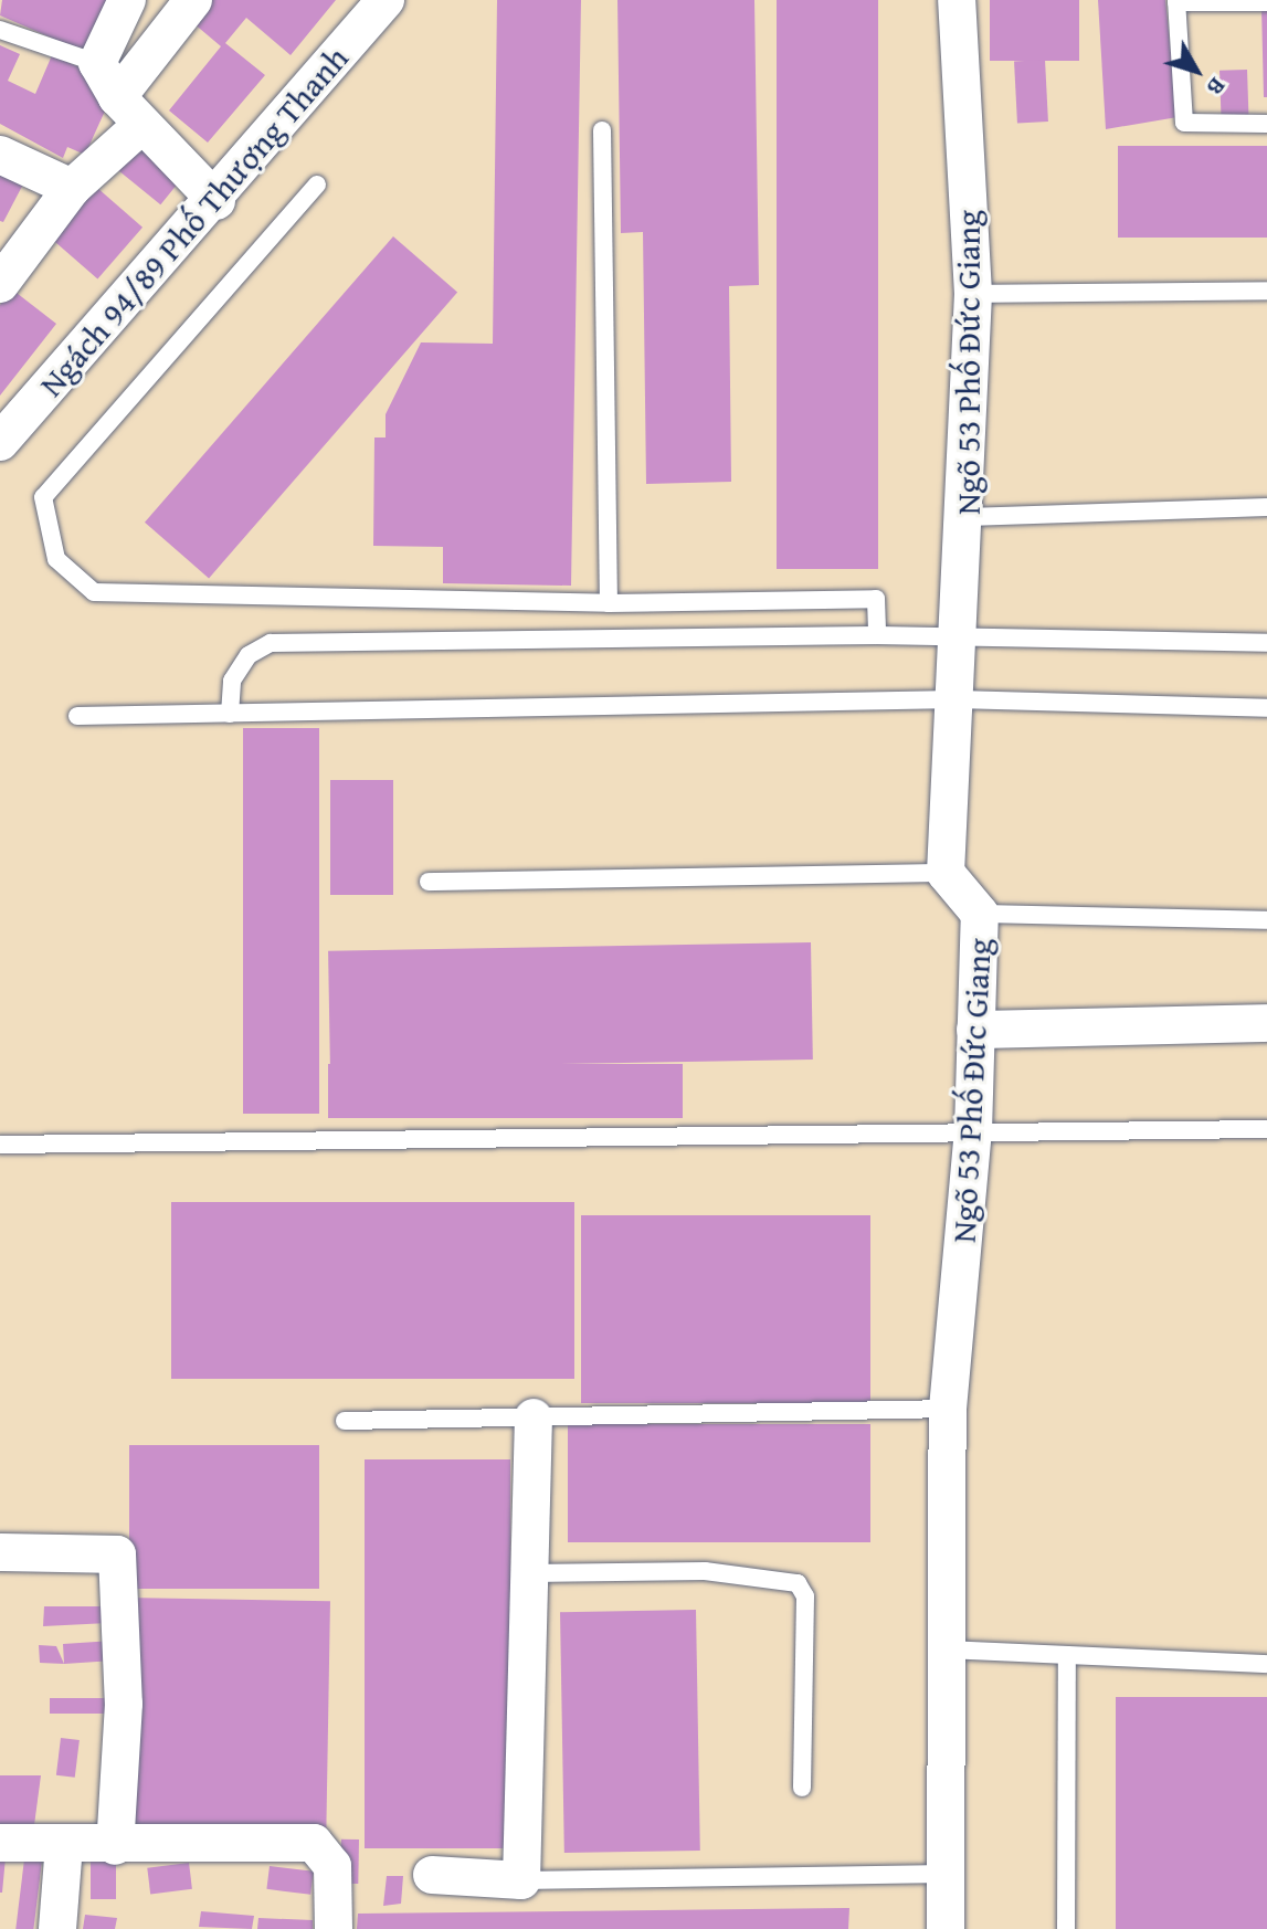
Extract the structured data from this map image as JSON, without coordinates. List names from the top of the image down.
{
  "streets": {
    "street": ["Ngách 94/89 Phố Thượng Thanh", "Ngõ 53 Phố Đức Giang"]
  },
  "north": "bottom right"
}
